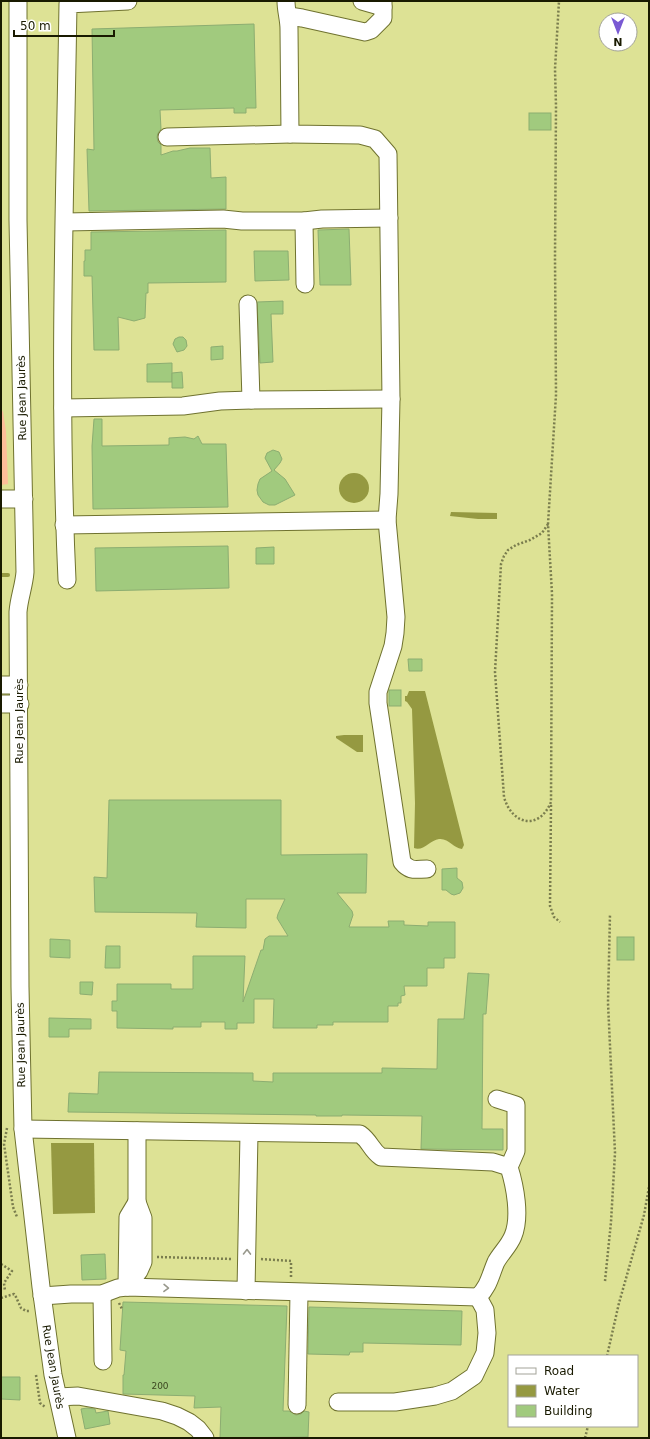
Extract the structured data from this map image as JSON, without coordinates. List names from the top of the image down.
{
  "streets": {
    "street": ["Rue Jean Jaurès"]
  },
  "house_numbers": ["200"],
  "legend": ["Road", "Water", "Building"],
  "scale_bar": "50 m",
  "north": "bottom"
}
